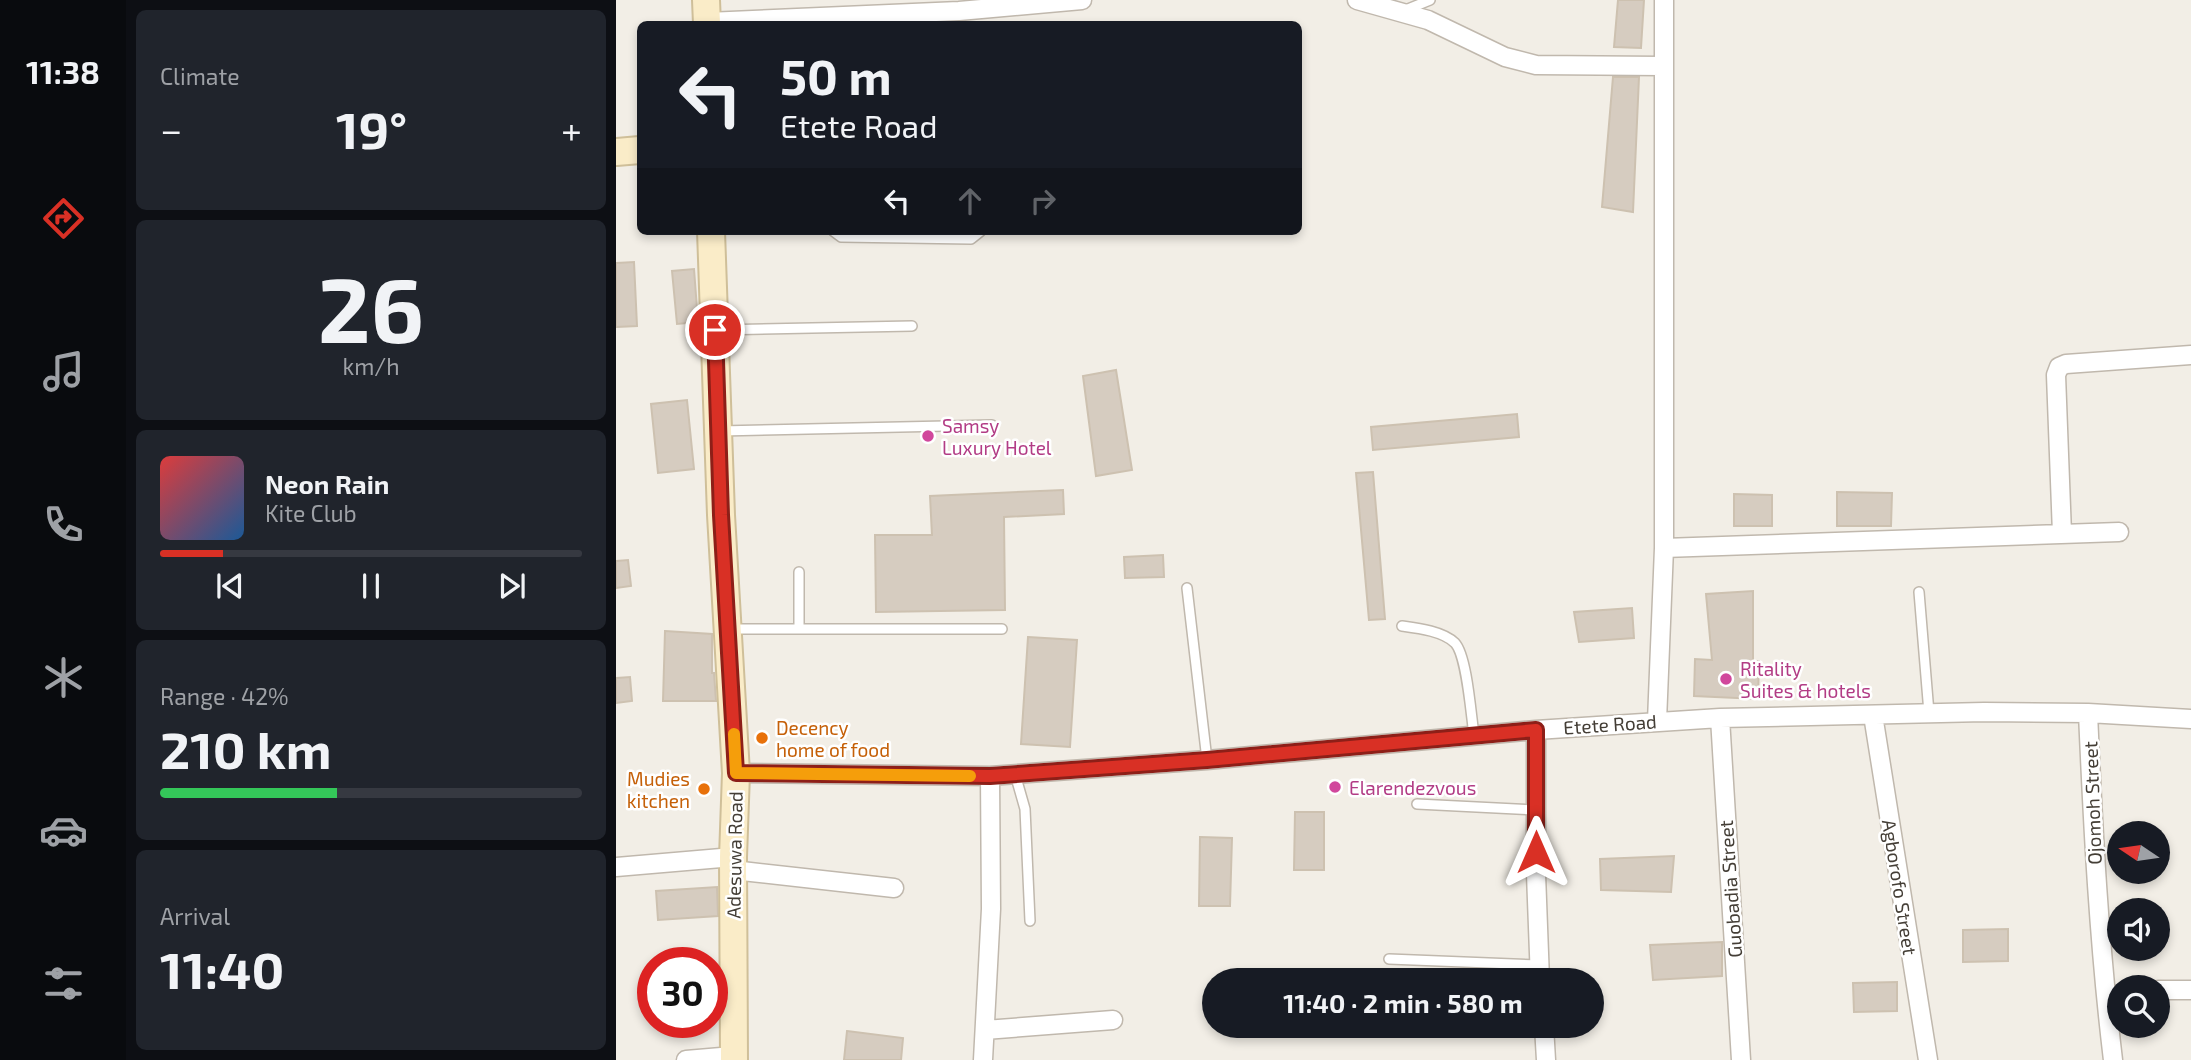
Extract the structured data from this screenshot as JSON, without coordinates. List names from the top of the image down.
{
  "streets": {
    "street": [
      "Etete Road",
      "Ojomoh Street",
      "Adesuwa Road",
      "Agborofo Street",
      "Guobadia Street"
    ]
  },
  "crossings": [
    ["Etete Road", "Ojomoh Street"],
    ["Etete Road", "Adesuwa Road"],
    ["Etete Road", "Agborofo Street"],
    ["Etete Road", "Guobadia Street"]
  ],
  "places": [
    "Samsy Luxury Hotel",
    "Ritality Suites & hotels",
    "Decency home of food",
    "Elarendezvous",
    "Mudies kitchen"
  ],
  "north": "left",
  "page": {
    "tabs": "11:38",
    "tile": [
      "Climate",
      ["26", "km/h"],
      ["Range · 42%", "210 km"],
      ["Arrival", "11:40"]
    ],
    "turn": ["50 m", "Etete Road"],
    "heat": ["−", "19°", "+"],
    "song": ["Neon Rain", "Kite Club"],
    "limit": "30",
    "trip": "11:40 · 2 min · 580 m"
  }
}
